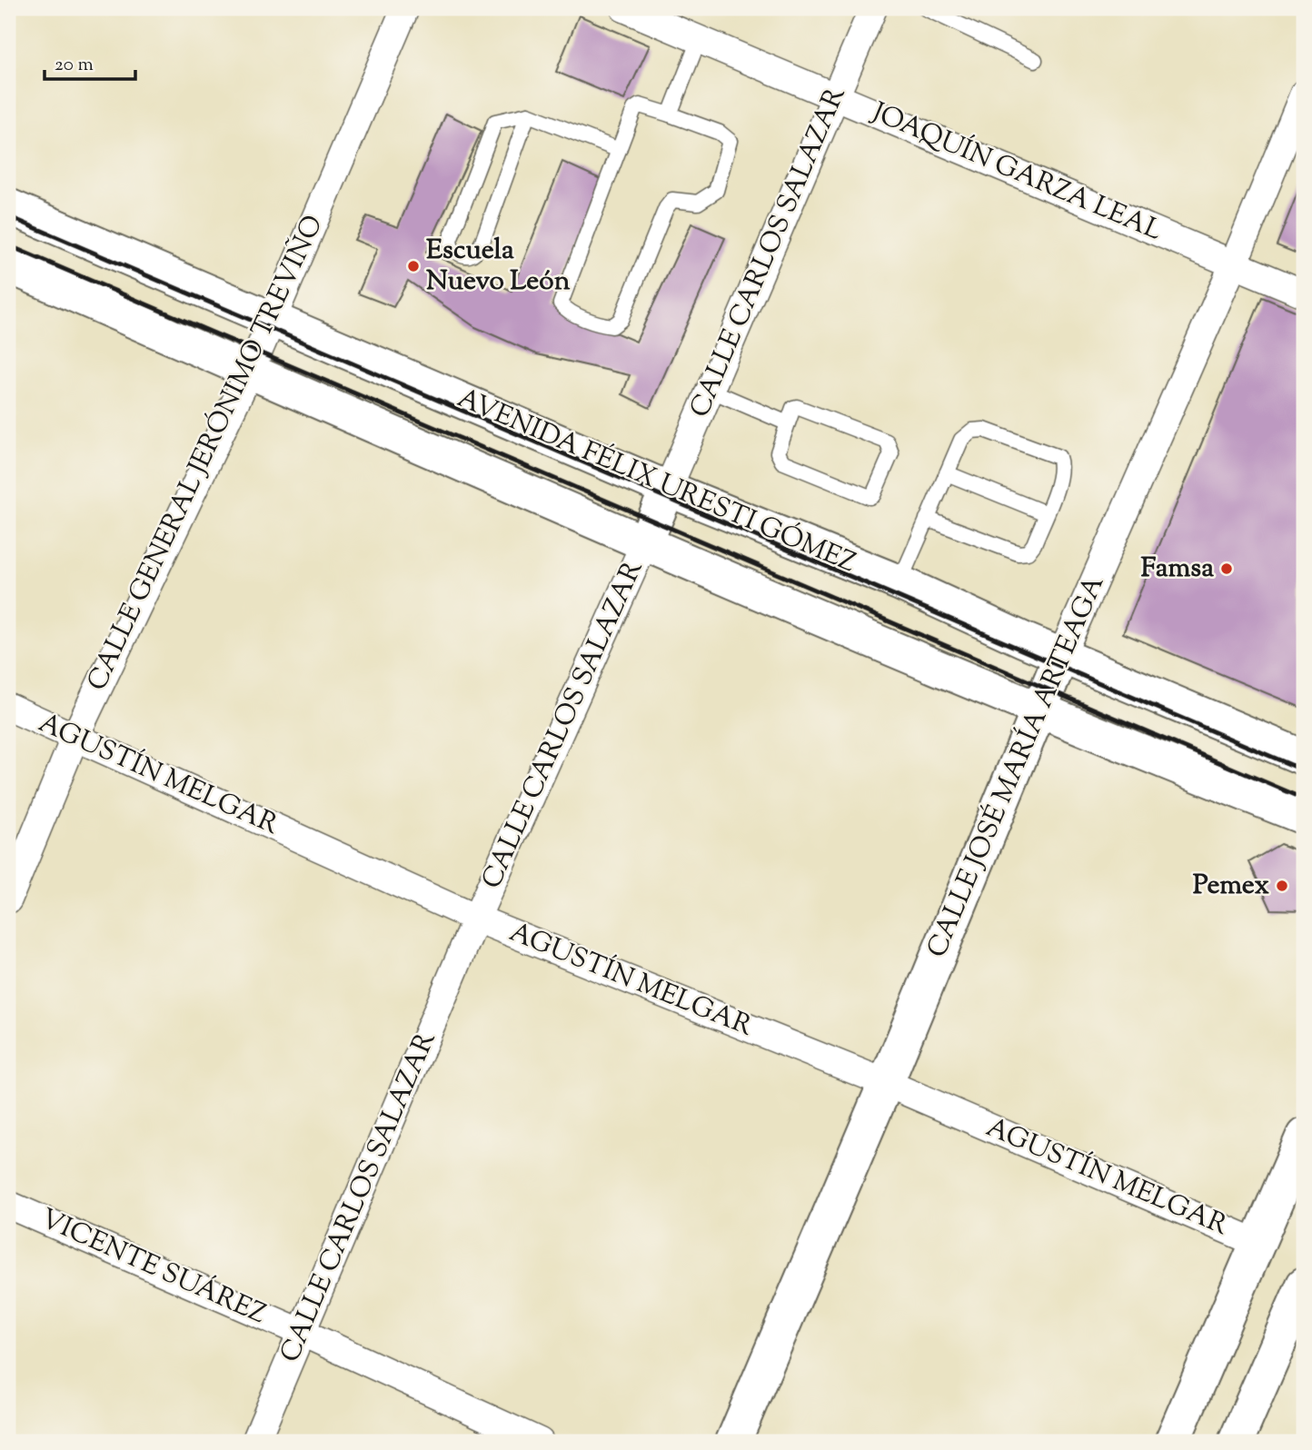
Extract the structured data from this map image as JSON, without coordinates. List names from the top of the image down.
{
  "streets": {
    "main road": ["CALLE CARLOS SALAZAR", "AVENIDA FÉLIX URESTI GÓMEZ", "CALLE JOSÉ MARÍA ARTEAGA"],
    "street": [
      "JOAQUÍN GARZA LEAL",
      "CALLE GENERAL JERÓNIMO TREVIÑO",
      "AGUSTÍN MELGAR",
      "VICENTE SUÁREZ"
    ]
  },
  "crossings": [
    ["JOAQUÍN GARZA LEAL", "CALLE CARLOS SALAZAR"],
    ["JOAQUÍN GARZA LEAL", "CALLE JOSÉ MARÍA ARTEAGA"],
    ["CALLE CARLOS SALAZAR", "AVENIDA FÉLIX URESTI GÓMEZ"],
    ["CALLE CARLOS SALAZAR", "AGUSTÍN MELGAR"],
    ["CALLE CARLOS SALAZAR", "VICENTE SUÁREZ"],
    ["CALLE GENERAL JERÓNIMO TREVIÑO", "AVENIDA FÉLIX URESTI GÓMEZ"],
    ["CALLE GENERAL JERÓNIMO TREVIÑO", "AGUSTÍN MELGAR"],
    ["AVENIDA FÉLIX URESTI GÓMEZ", "CALLE JOSÉ MARÍA ARTEAGA"],
    ["CALLE JOSÉ MARÍA ARTEAGA", "AGUSTÍN MELGAR"]
  ],
  "places": ["Escuela Nuevo León", "Famsa", "Pemex"],
  "scale_bar": "20 m"
}
